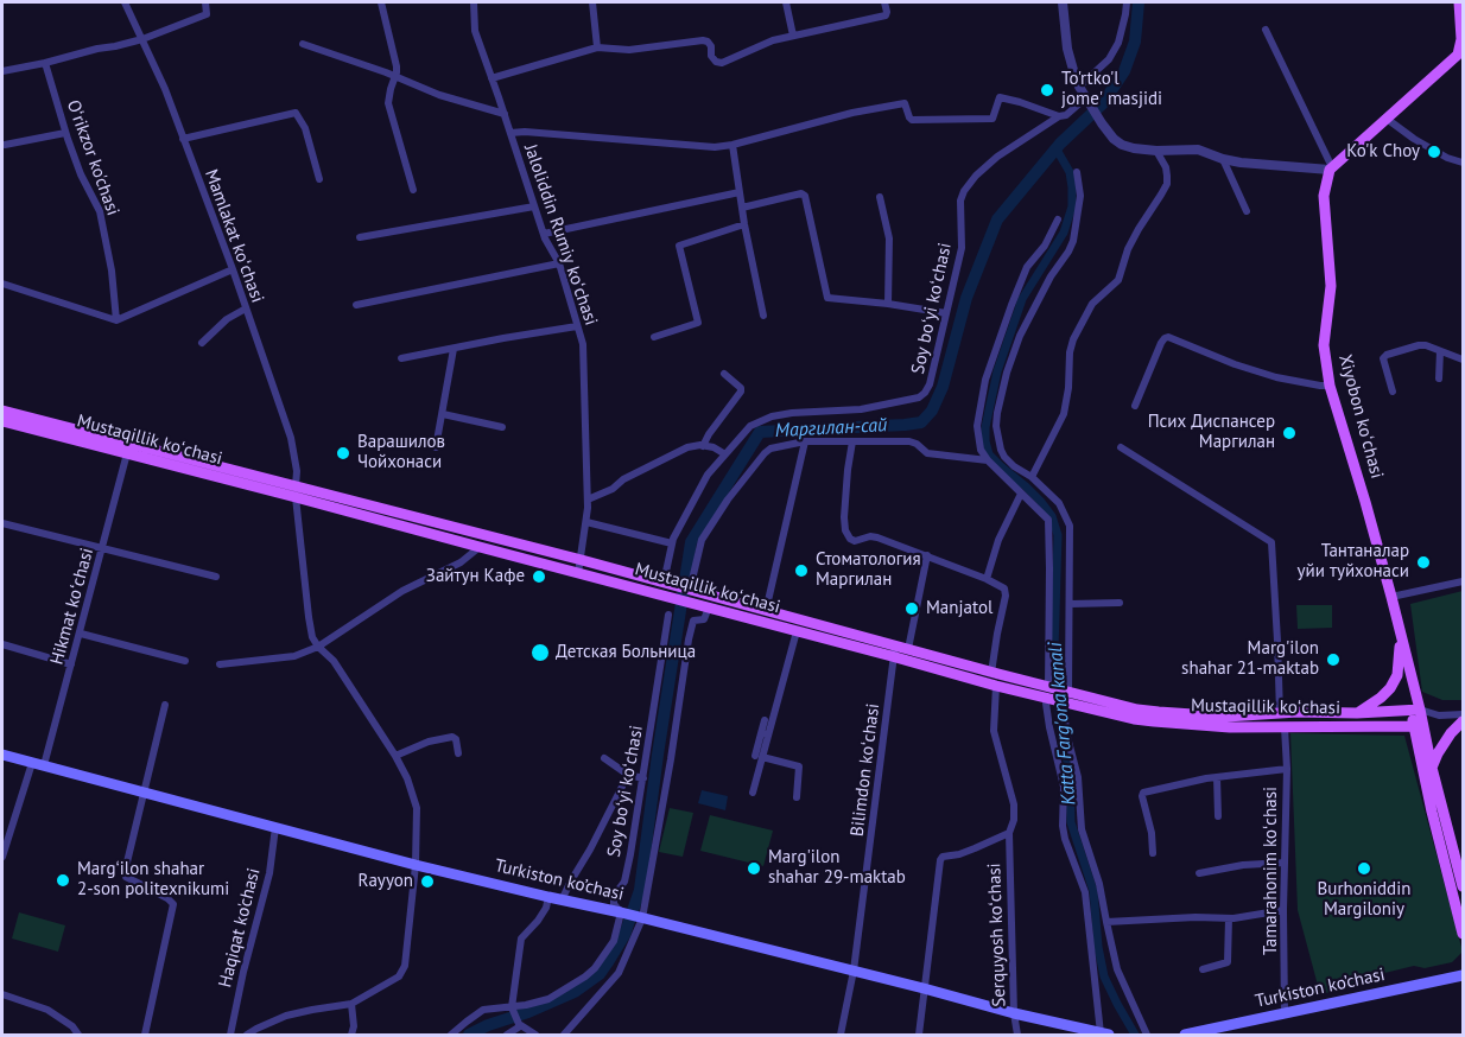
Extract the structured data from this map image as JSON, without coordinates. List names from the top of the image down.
{
  "streets": {
    "main road": ["Xiyobon koʻchasi", "Mustaqillik koʻchasi", "Turkiston ko’chasi"],
    "street": [
      "Oʻrikzor ko'chasi",
      "Jaloliddin Rumiy koʻchasi",
      "Mamlakat koʻchasi",
      "Soy boʻyi koʻchasi",
      "Hikmat koʻchasi",
      "Bilimdon koʻchasi",
      "Tamarahonim koʻchasi",
      "Haqiqat ko'chasi",
      "Serquyosh koʻchasi"
    ]
  },
  "crossings": [
    ["Jaloliddin Rumiy koʻchasi", "Soy boʻyi koʻchasi"],
    ["Jaloliddin Rumiy koʻchasi", "Mustaqillik koʻchasi"],
    ["Mamlakat koʻchasi", "Mustaqillik koʻchasi"],
    ["Mamlakat koʻchasi", "Turkiston ko’chasi"],
    ["Soy boʻyi koʻchasi", "Mustaqillik koʻchasi"],
    ["Soy boʻyi koʻchasi", "Turkiston ko’chasi"],
    ["Xiyobon koʻchasi", "Mustaqillik koʻchasi"],
    ["Mustaqillik koʻchasi", "Hikmat koʻchasi"],
    ["Mustaqillik koʻchasi", "Bilimdon koʻchasi"],
    ["Mustaqillik koʻchasi", "Tamarahonim koʻchasi"],
    ["Mustaqillik koʻchasi", "Serquyosh koʻchasi"],
    ["Hikmat koʻchasi", "Turkiston ko’chasi"],
    ["Bilimdon koʻchasi", "Turkiston ko’chasi"],
    ["Tamarahonim koʻchasi", "Turkiston ko’chasi"],
    ["Turkiston ko’chasi", "Haqiqat ko'chasi"],
    ["Turkiston ko’chasi", "Serquyosh koʻchasi"]
  ],
  "water": ["Маргилан-сай", "Katta Farg'ona kanali"],
  "places": [
    "To'rtko'l jome' masjidi",
    "Ko'k Choy",
    "Псих Диспансер Маргилан",
    "Варашилов Чойхонаси",
    "Тантаналар уйи туйхонаси",
    "Стоматология Маргилан",
    "Зайтун Кафе",
    "Manjatol",
    "Детская Больница",
    "Marg'ilon shahar 21-maktab",
    "Marg'ilon shahar 29-maktab",
    "Burhoniddin Margiloniy",
    "Margʻilon shahar 2-son politexnikumi",
    "Rayyon"
  ]
}
